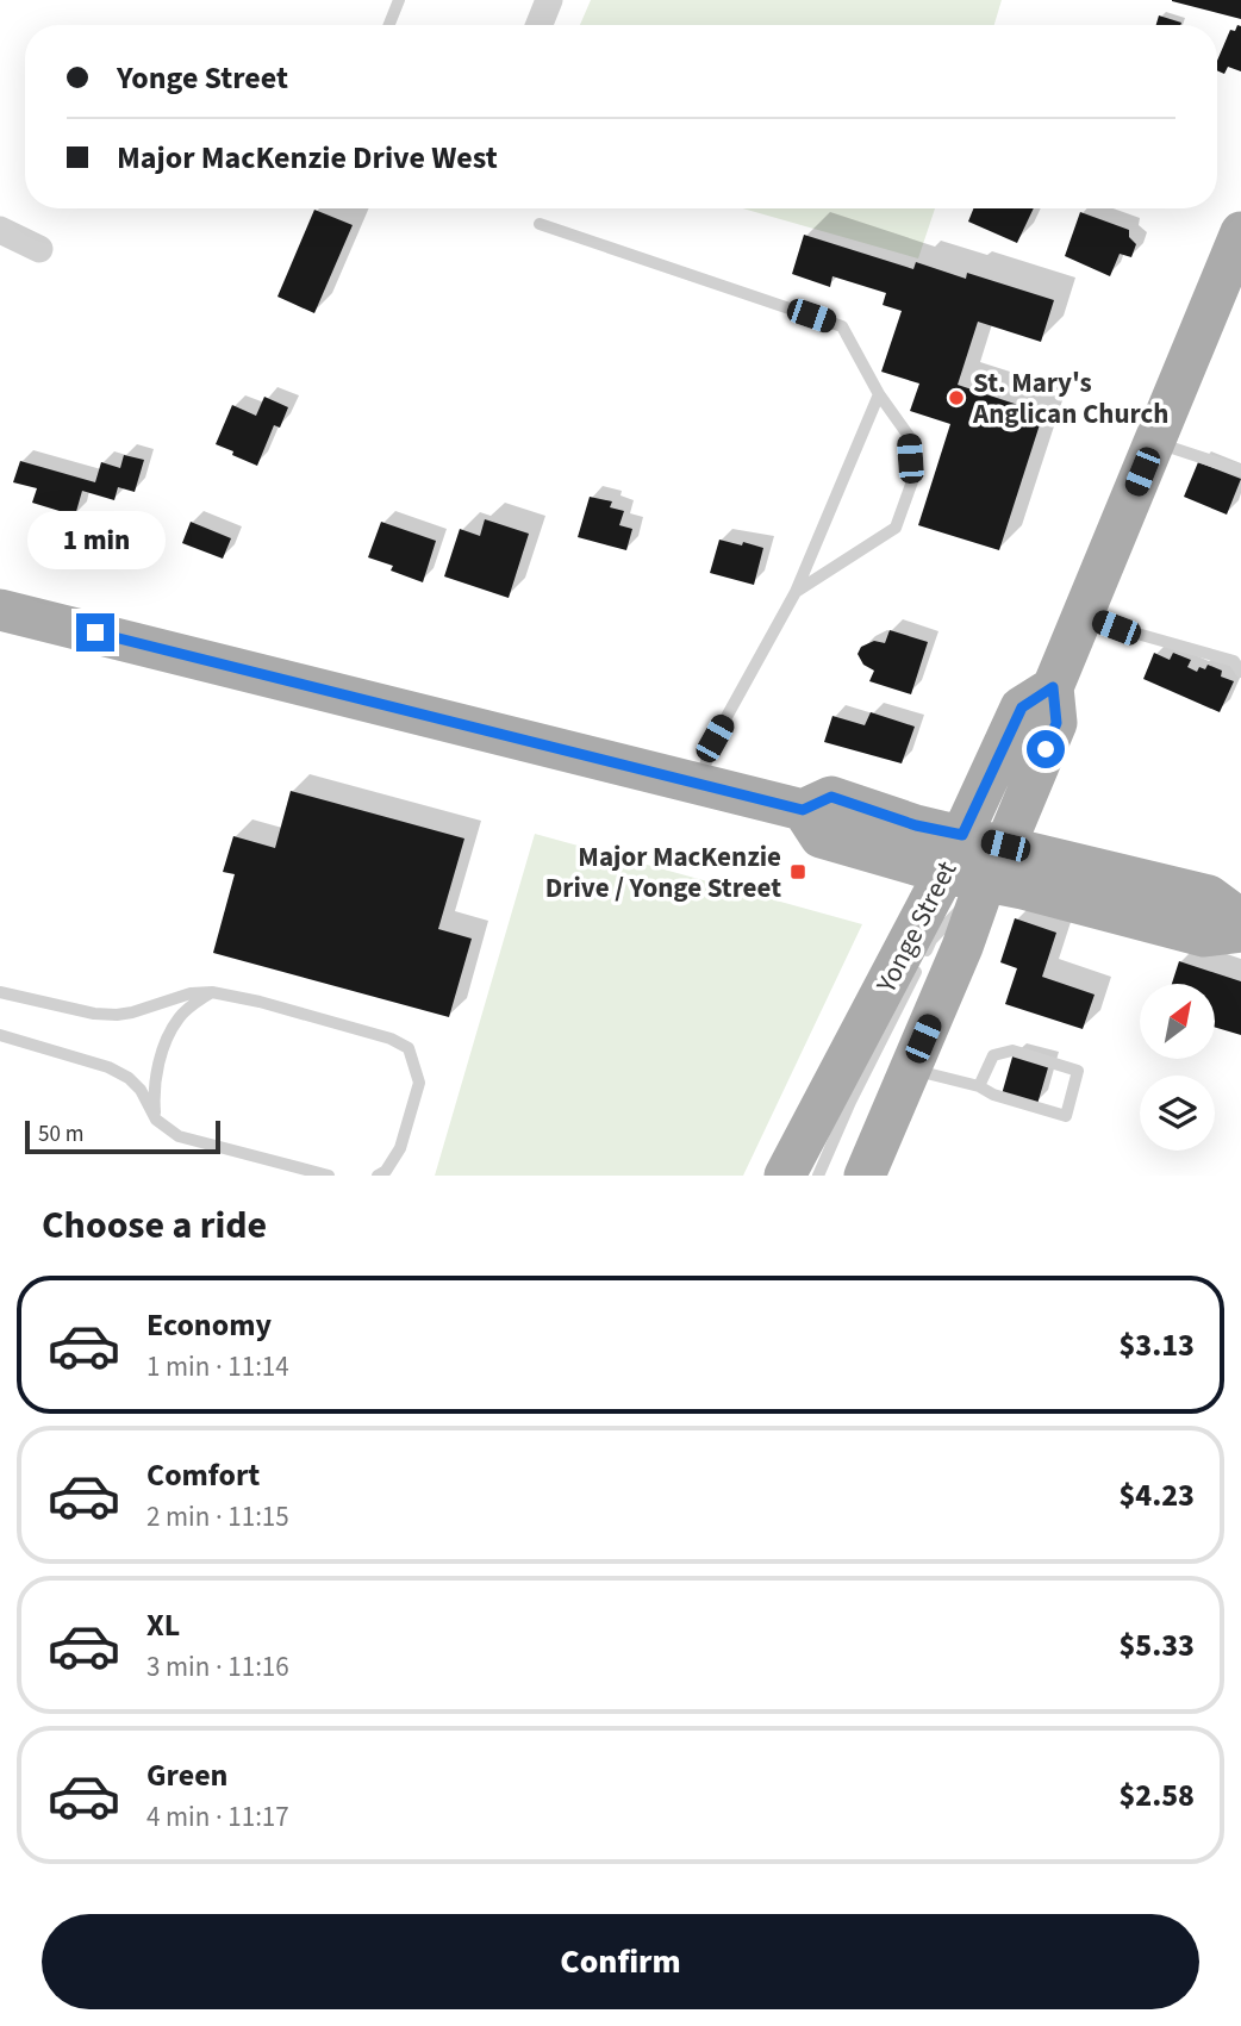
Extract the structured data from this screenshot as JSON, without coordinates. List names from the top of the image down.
{
  "streets": {
    "main road": ["Yonge Street"]
  },
  "places": {
    "other": ["St. Mary's Anglican Church"],
    "transit": ["Major MacKenzie Drive / Yonge Street"]
  },
  "scale_bar": "50 m",
  "north": "top right",
  "page": {
    "banner": ["Yonge Street", "Major MacKenzie Drive West"],
    "bubble": "1 min",
    "scale": "50 m",
    "heading": "Choose a ride",
    "list": [
      {
        "name": "Economy",
        "note": "1 min · 11:14",
        "value": "$3.13"
      },
      {
        "name": "Comfort",
        "note": "2 min · 11:15",
        "value": "$4.23"
      },
      {
        "name": "XL",
        "note": "3 min · 11:16",
        "value": "$5.33"
      },
      {
        "name": "Green",
        "note": "4 min · 11:17",
        "value": "$2.58"
      }
    ],
    "buttons": "Confirm"
  }
}
